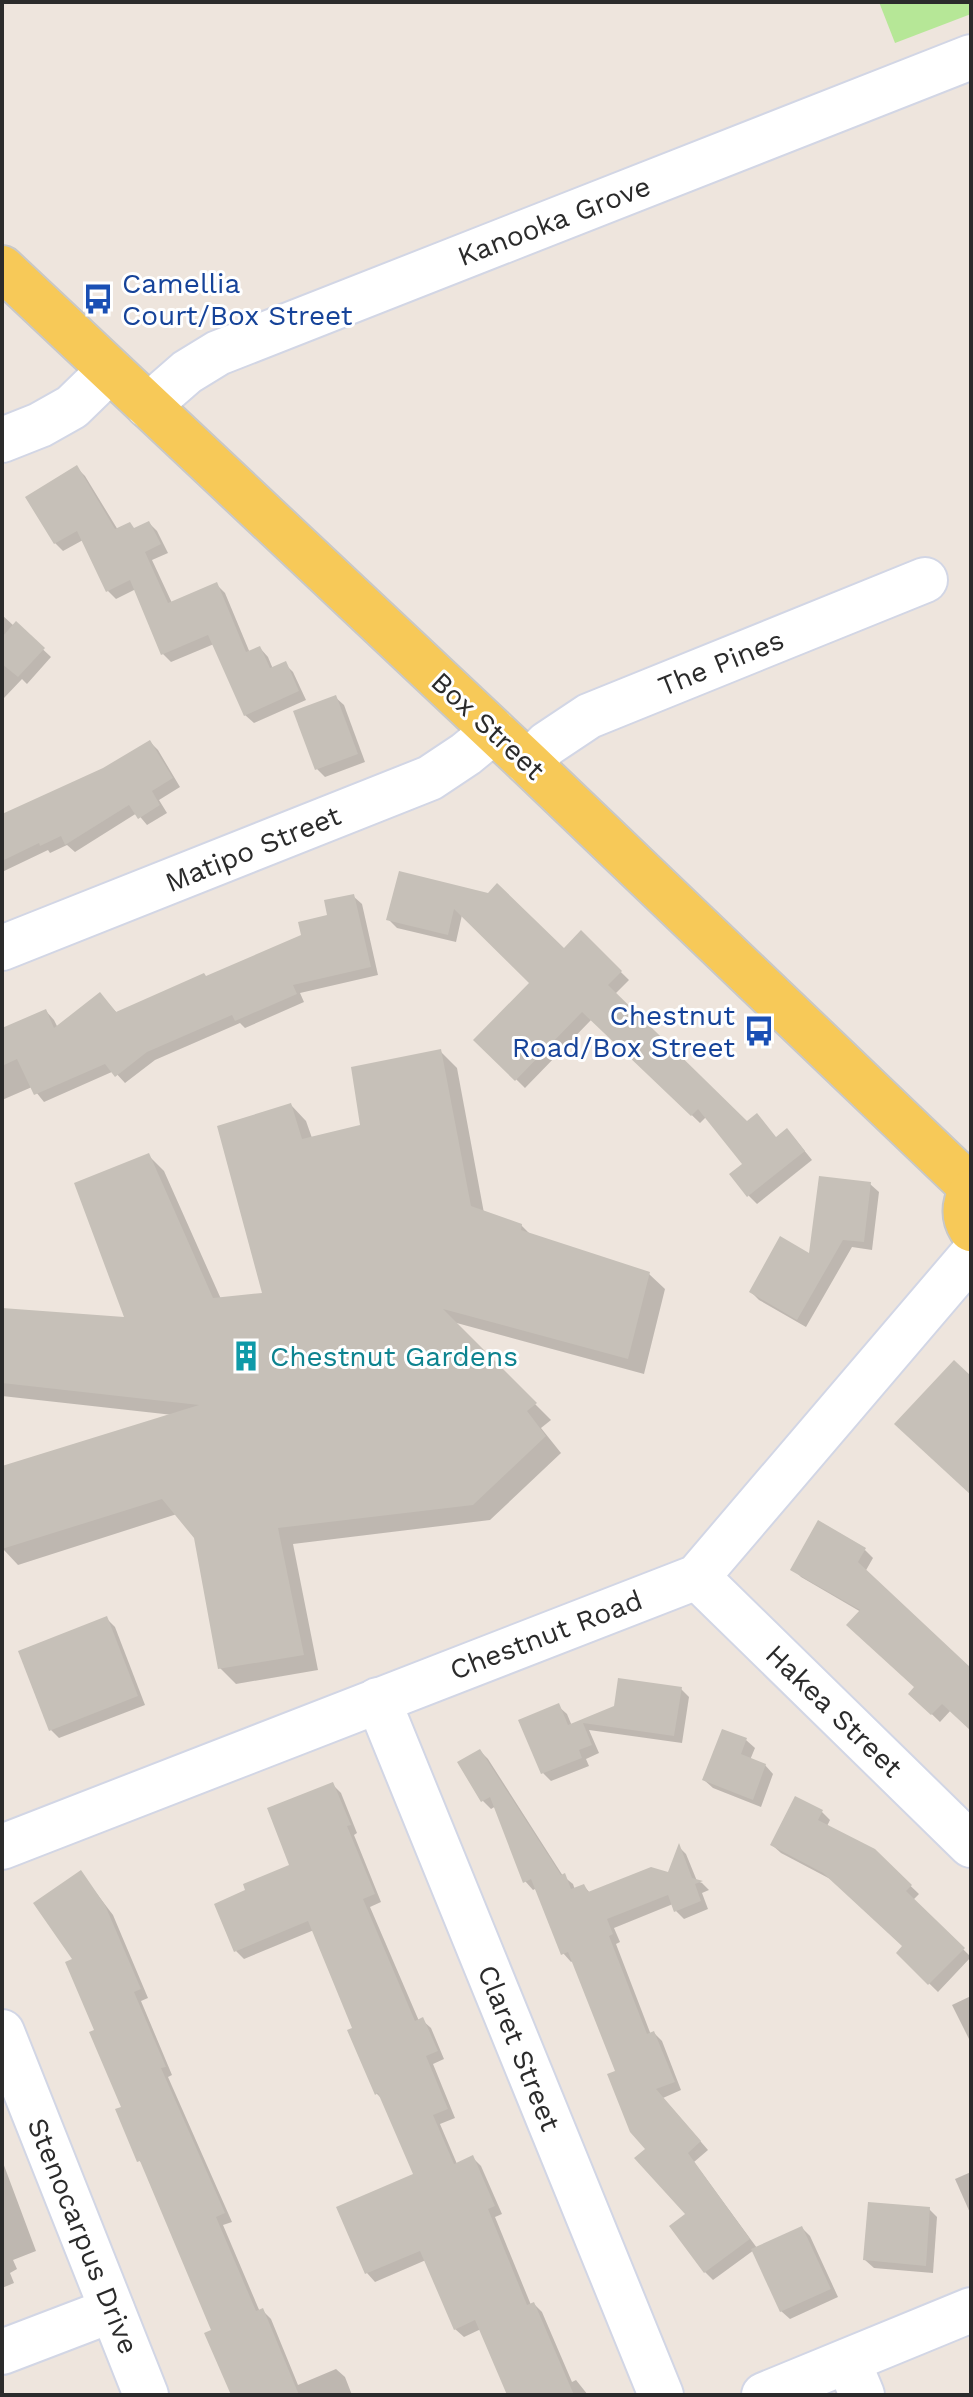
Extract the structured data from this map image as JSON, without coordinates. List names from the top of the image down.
{
  "streets": {
    "main road": ["Box Street"],
    "street": [
      "Kanooka Grove",
      "The Pines",
      "Matipo Street",
      "Chestnut Road",
      "Hakea Street",
      "Claret Street",
      "Stenocarpus Drive"
    ]
  },
  "crossings": [
    ["Kanooka Grove", "Box Street"],
    ["The Pines", "Box Street"],
    ["Box Street", "Matipo Street"],
    ["Chestnut Road", "Hakea Street"],
    ["Chestnut Road", "Claret Street"]
  ],
  "places": {
    "bus stop": ["Camellia Court/Box Street", "Chestnut Road/Box Street"],
    "building": ["Chestnut Gardens"]
  }
}
